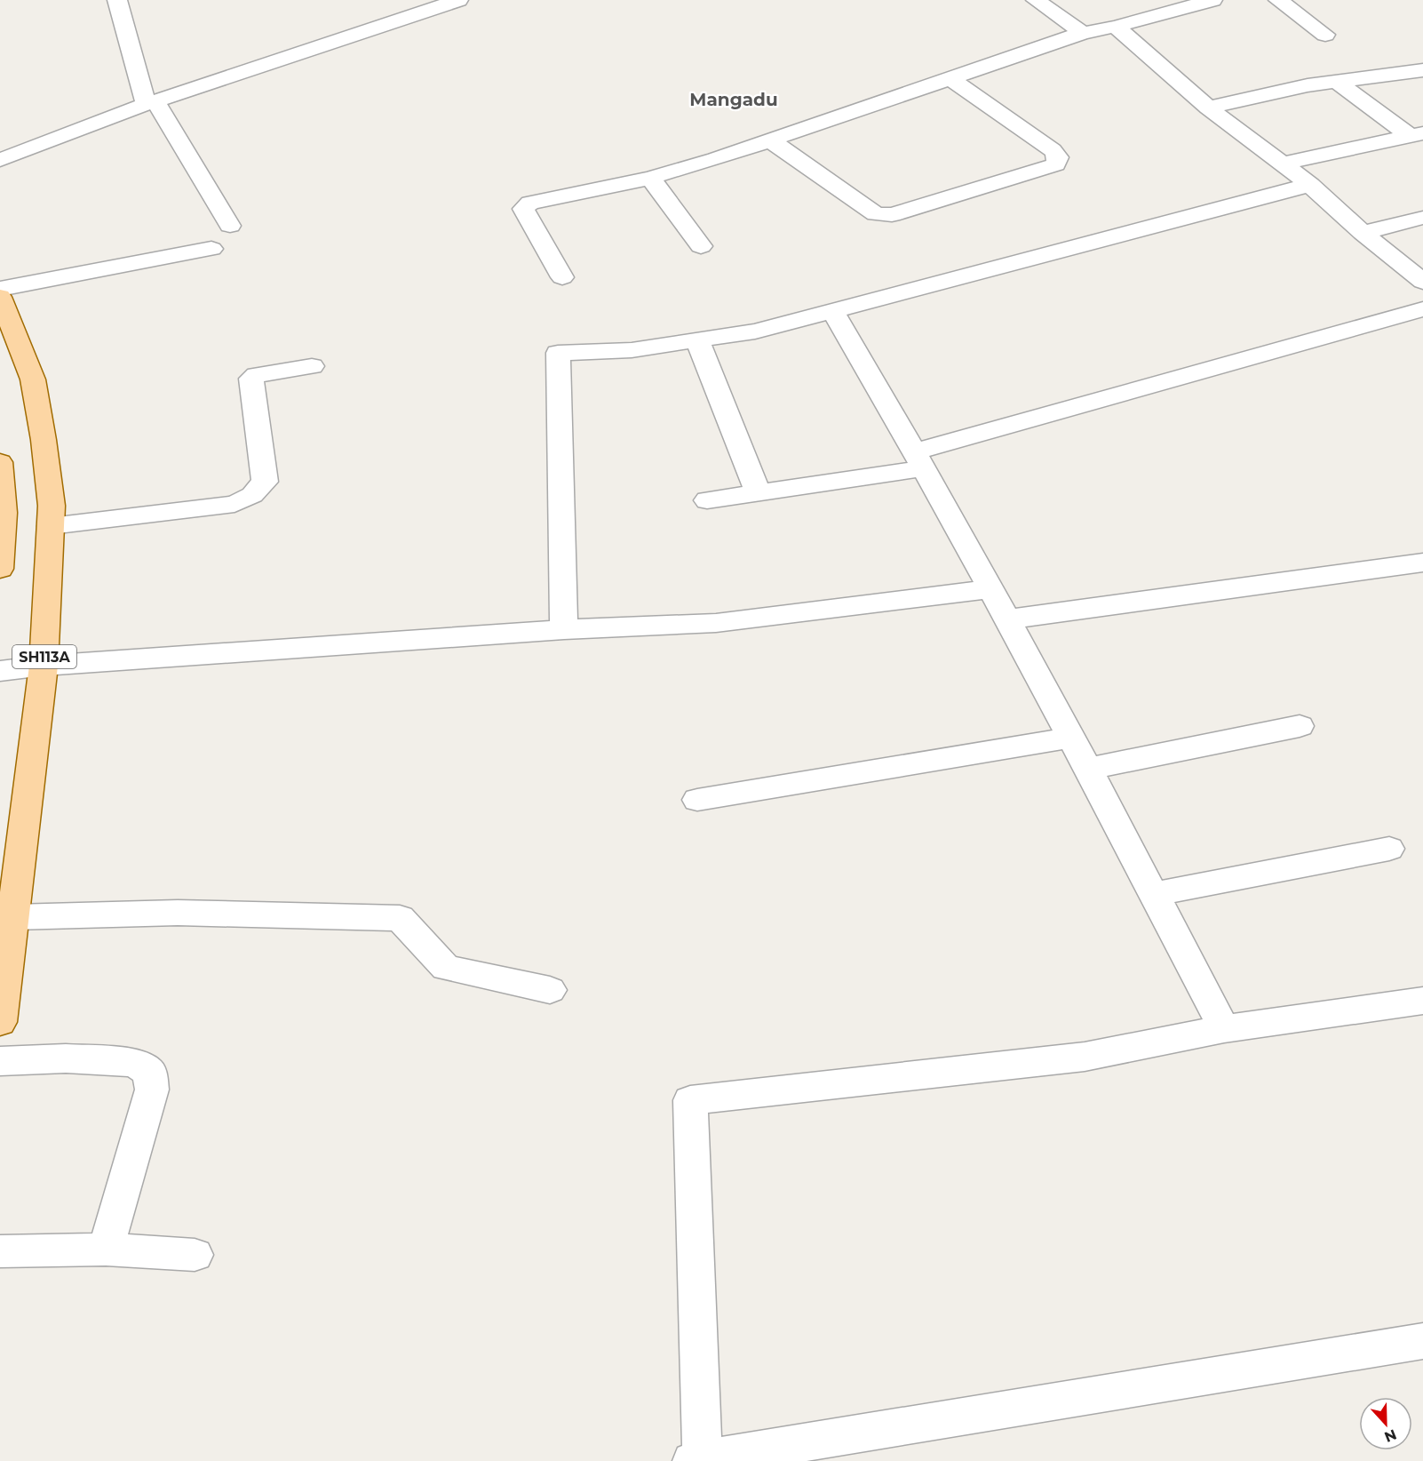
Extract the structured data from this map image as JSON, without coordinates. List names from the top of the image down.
{
  "streets": {
    "main road": ["SH113A"]
  },
  "districts": ["Mangadu"],
  "north": "bottom"
}
